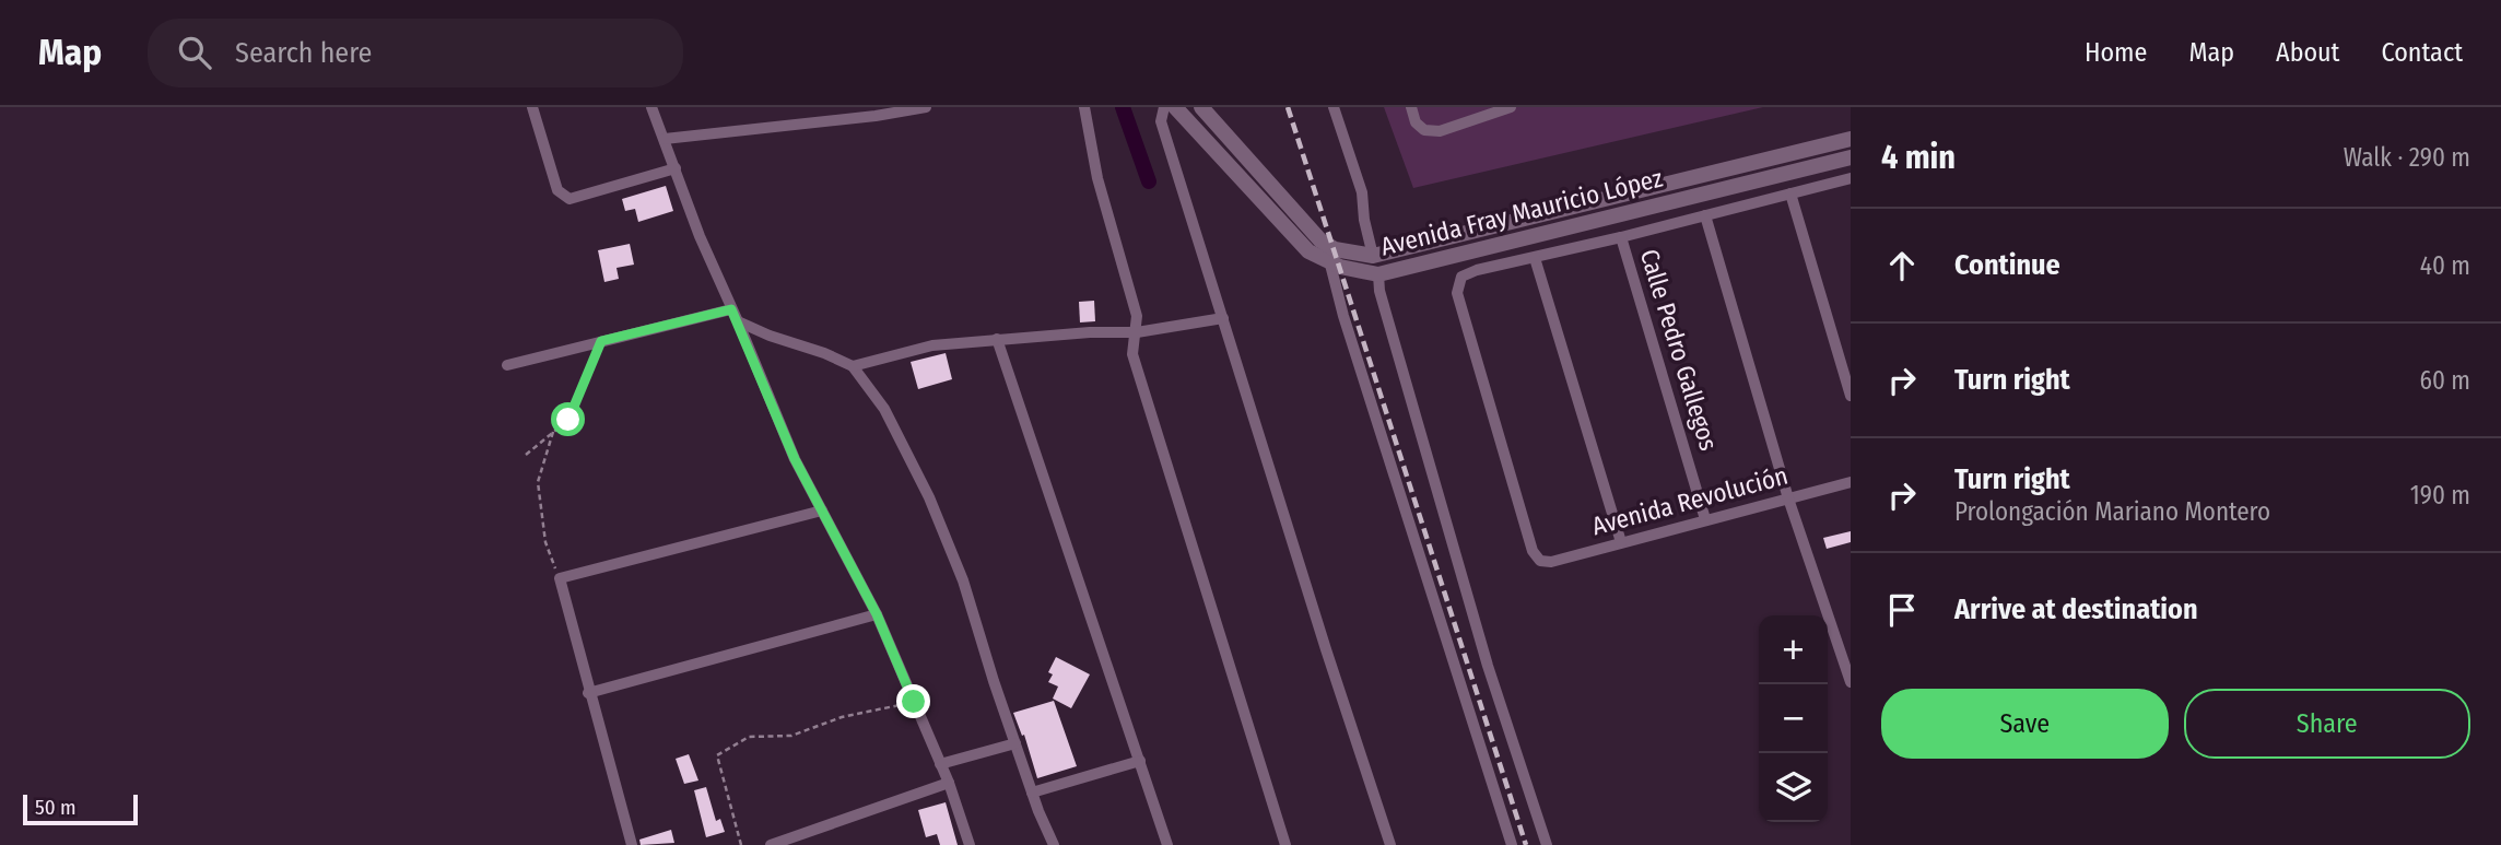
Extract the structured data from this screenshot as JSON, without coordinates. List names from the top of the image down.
{
  "streets": {
    "street": ["Avenida Fray Mauricio López", "Calle Pedro Gallegos", "Avenida Revolución"]
  },
  "crossings": [
    ["Calle Pedro Gallegos", "Avenida Revolución"]
  ],
  "scale_bar": "50 m",
  "page": {
    "header": "Map",
    "search": "Search here",
    "nav": [
      "Home",
      "Map",
      "About",
      "Contact"
    ],
    "heading": ["4 min", "Walk · 290 m"],
    "list": [
      ["Continue", "40 m"],
      ["Turn right", "60 m"],
      ["Turn right", "Prolongación Mariano Montero", "190 m"],
      "Arrive at destination"
    ],
    "map_buttons": ["+", "−"],
    "buttons": ["Save", "Share"],
    "scale": "50 m"
  }
}
